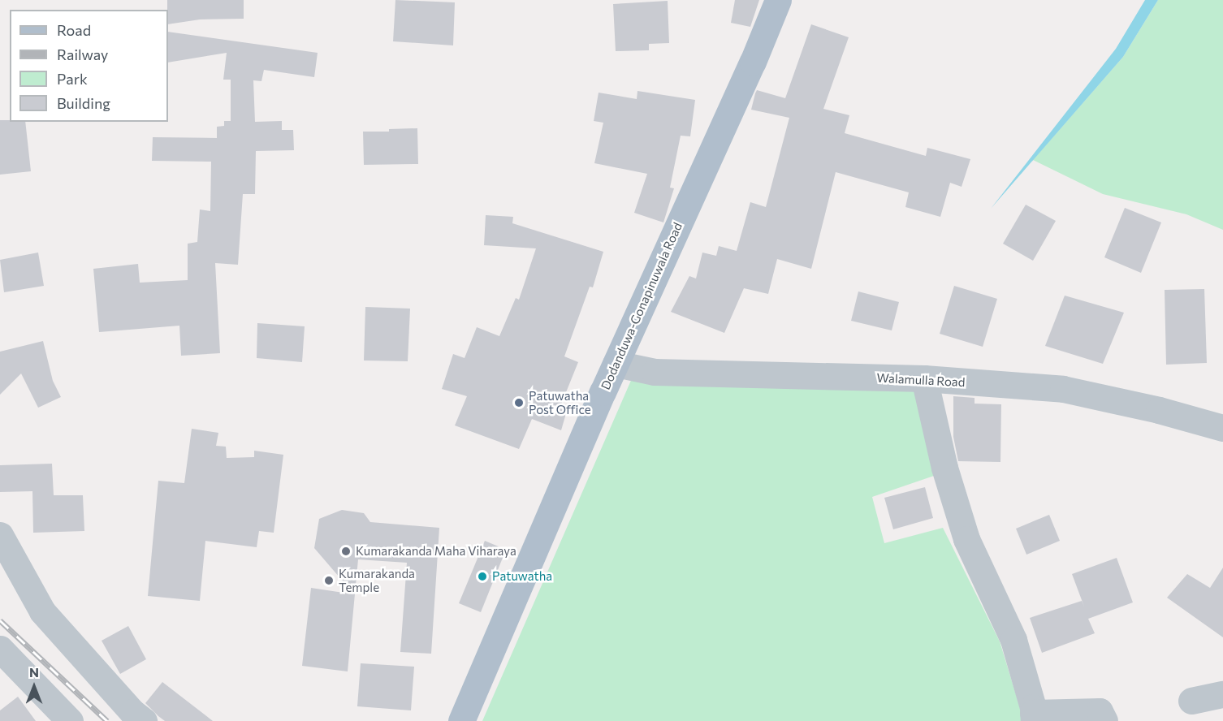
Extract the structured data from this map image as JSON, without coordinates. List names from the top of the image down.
{
  "streets": {
    "main road": ["Dodanduwa-Gonapinuwala Road"],
    "street": ["Walamulla Road"]
  },
  "crossings": [
    ["Dodanduwa-Gonapinuwala Road", "Walamulla Road"]
  ],
  "places": [
    "Patuwatha Post Office",
    "Kumarakanda Maha Viharaya",
    "Patuwatha",
    "Kumarakanda Temple"
  ],
  "legend": [
    "Road",
    "Railway",
    "Park",
    "Building"
  ],
  "north": "top"
}
